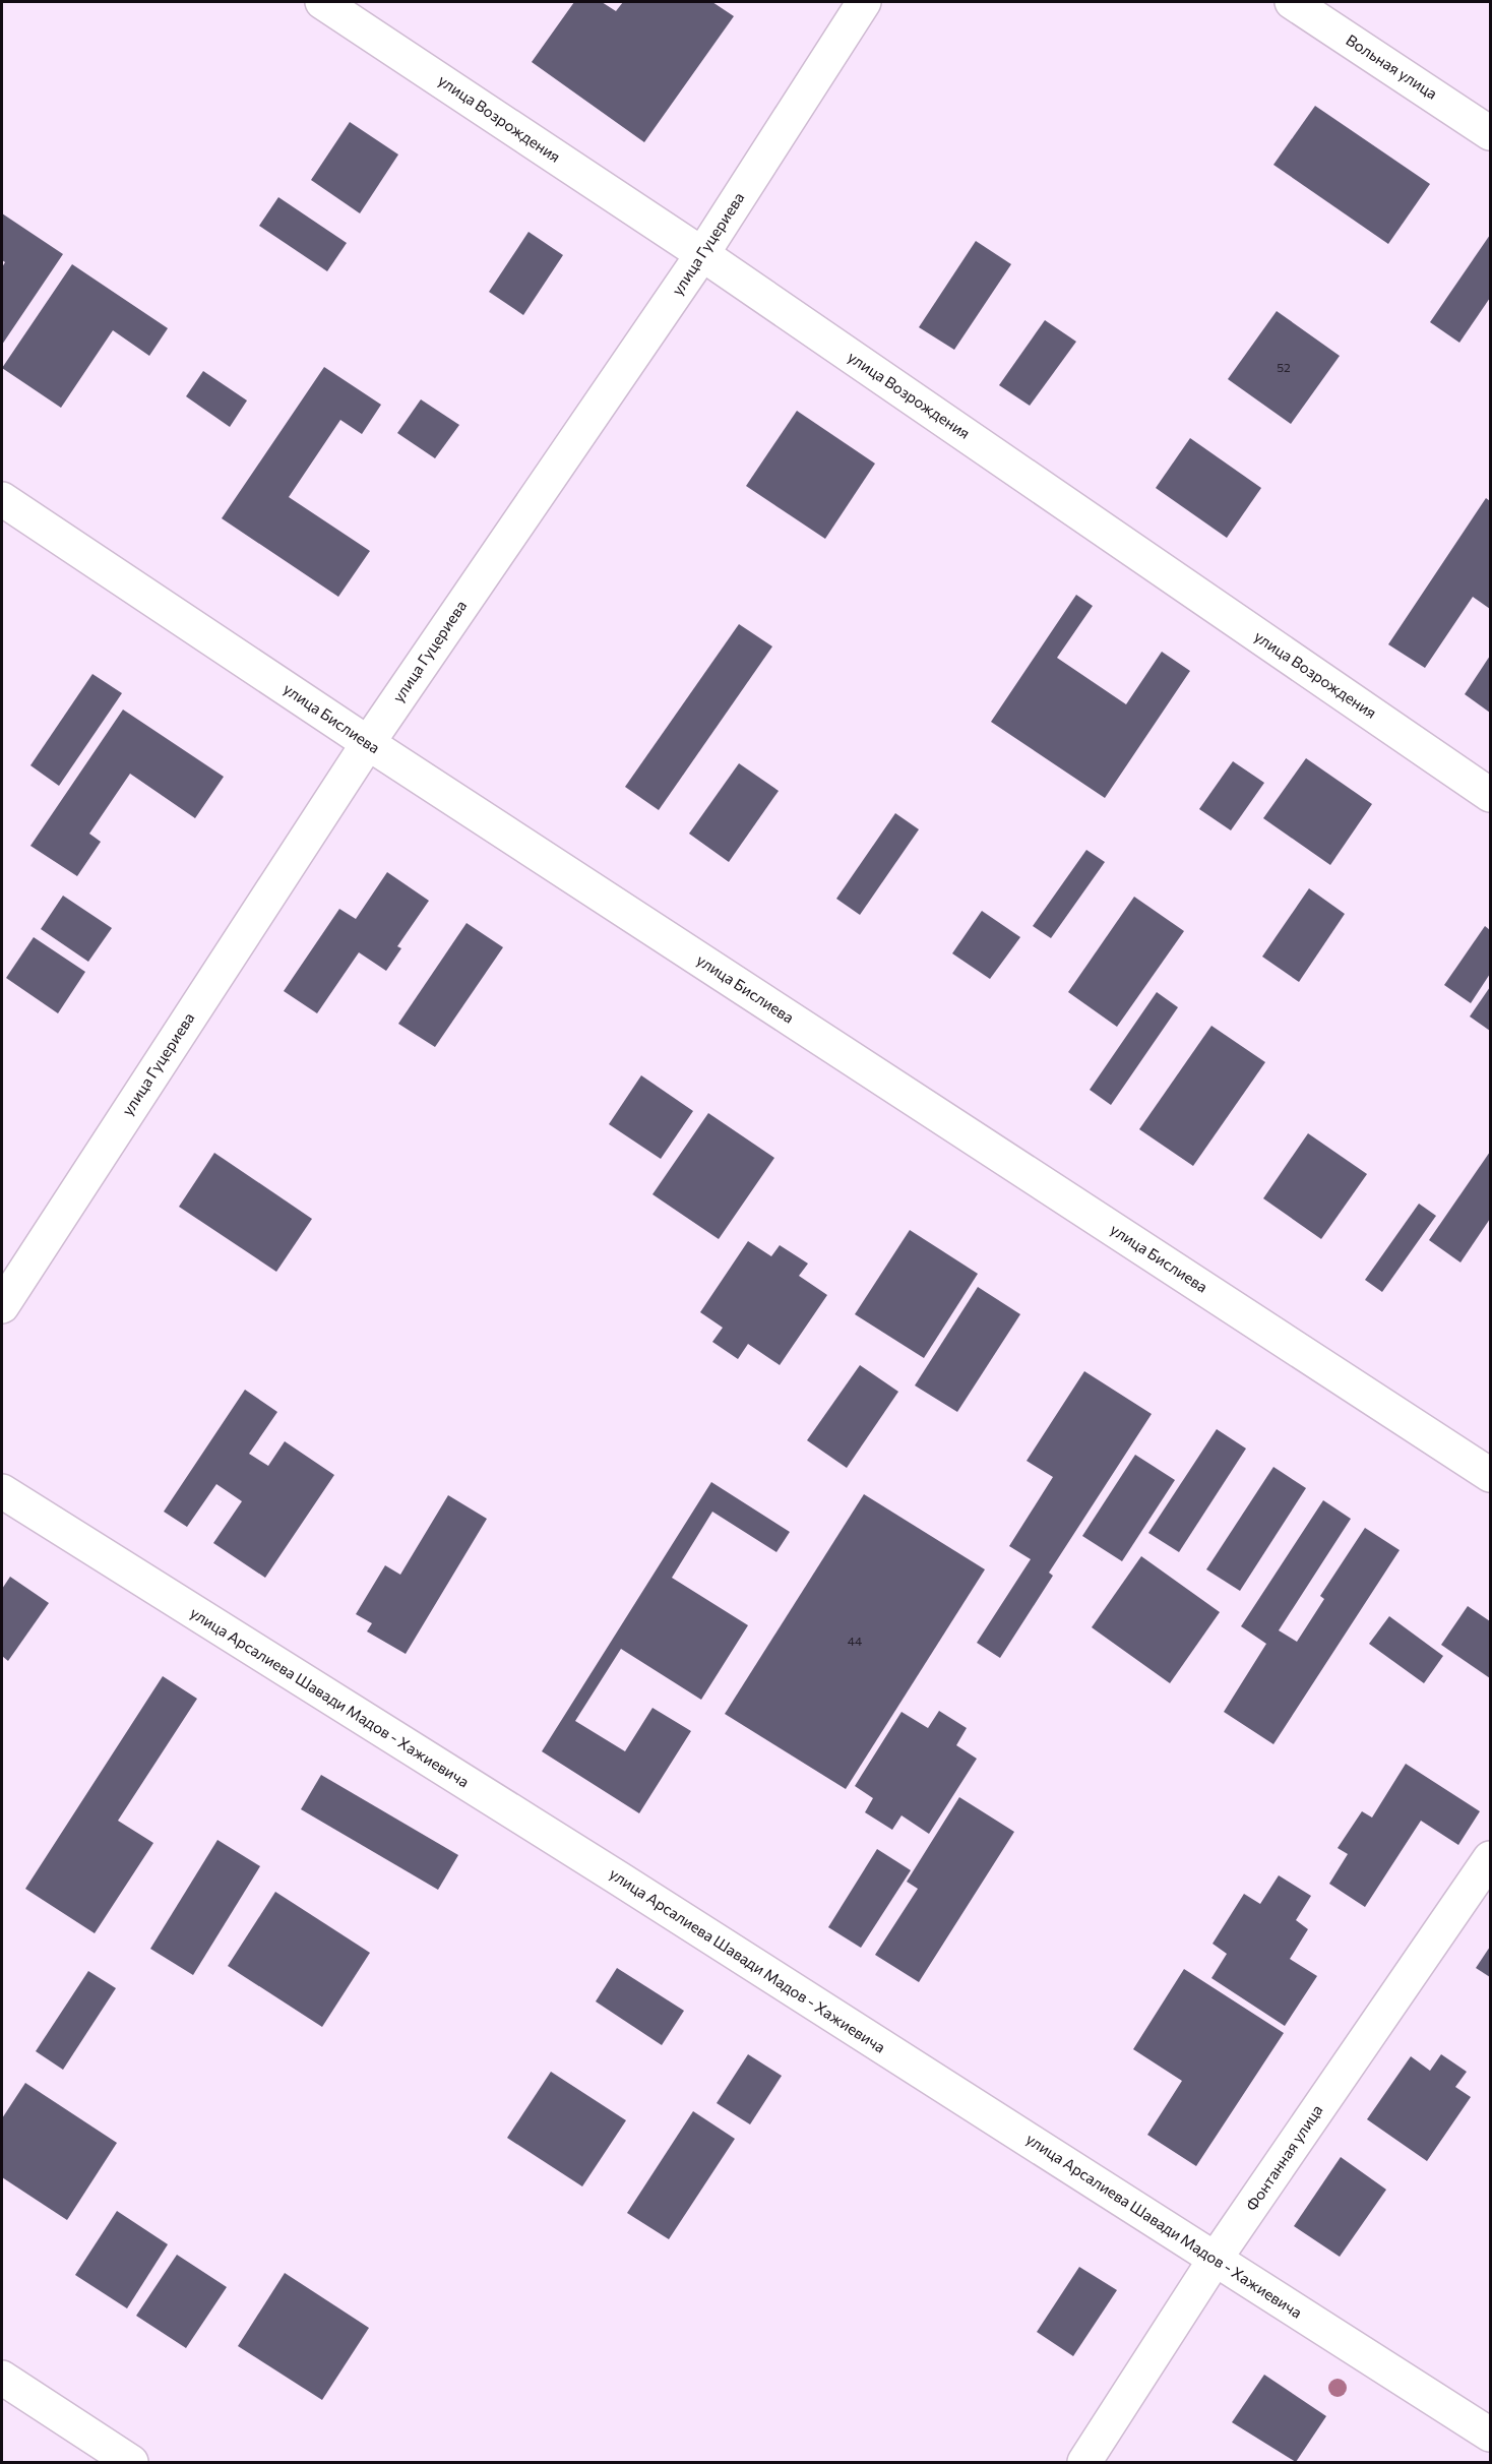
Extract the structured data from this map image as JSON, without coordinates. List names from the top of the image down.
{
  "streets": {
    "street": [
      "Вольная улица",
      "улица Возрождения",
      "улица Гуцериева",
      "улица Бислиева",
      "улица Арсалиева Шавади Мадов - Хажиевича",
      "Фонтанная улица"
    ]
  },
  "crossings": [
    ["улица Возрождения", "улица Гуцериева"],
    ["улица Гуцериева", "улица Бислиева"],
    ["улица Арсалиева Шавади Мадов - Хажиевича", "Фонтанная улица"]
  ],
  "house_numbers": ["52", "44"]
}
